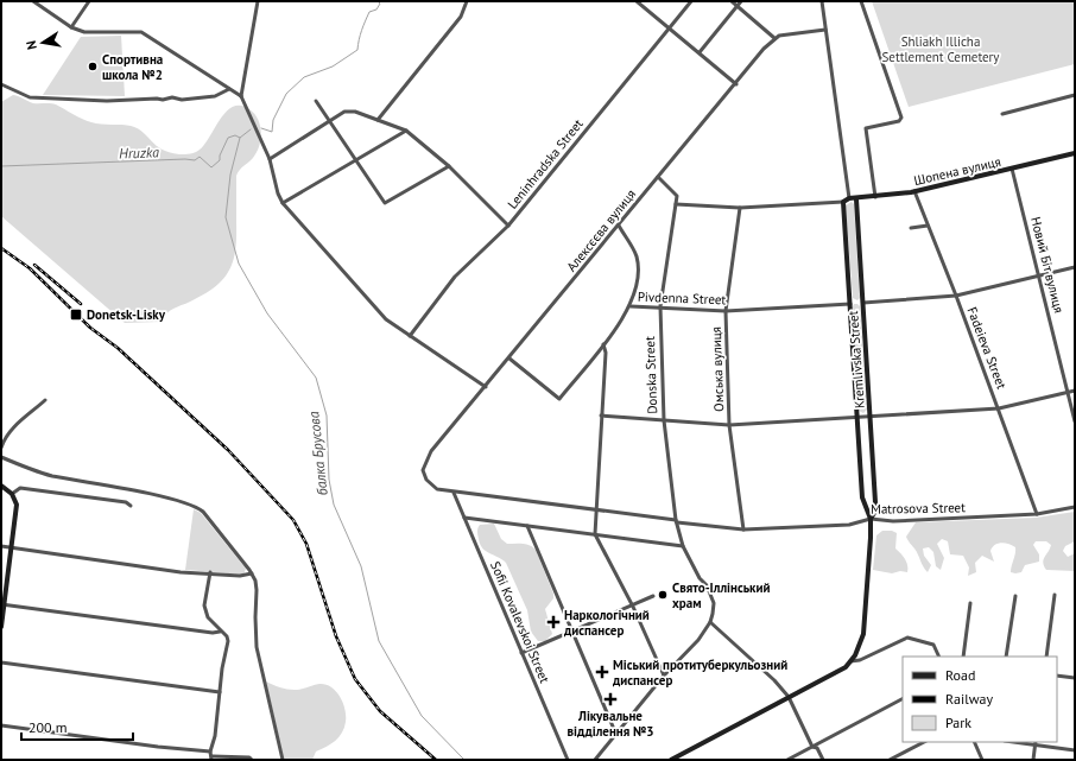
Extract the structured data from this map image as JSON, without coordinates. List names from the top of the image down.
{
  "streets": {
    "street": [
      "Leninhradska Street",
      "Шопена вулиця",
      "Алексєєва вулиця",
      "Новий Біт вулиця",
      "Pivdenna Street",
      "Fadeieva Street",
      "Kremlivska Street",
      "Омська вулиця",
      "Donska Street",
      "Matrosova Street",
      "Sofii Kovalevskoi Street"
    ]
  },
  "crossings": [
    ["Шопена вулиця", "Новий Біт вулиця"],
    ["Шопена вулиця", "Fadeieva Street"],
    ["Шопена вулиця", "Kremlivska Street"],
    ["Алексєєва вулиця", "Pivdenna Street"],
    ["Алексєєва вулиця", "Matrosova Street"],
    ["Pivdenna Street", "Kremlivska Street"],
    ["Pivdenna Street", "Омська вулиця"],
    ["Pivdenna Street", "Donska Street"],
    ["Fadeieva Street", "Matrosova Street"],
    ["Kremlivska Street", "Matrosova Street"],
    ["Омська вулиця", "Matrosova Street"],
    ["Donska Street", "Matrosova Street"],
    ["Matrosova Street", "Sofii Kovalevskoi Street"]
  ],
  "water": ["Hruzka", "балка Брусова"],
  "parks": ["Shliakh Illicha Settlement Cemetery"],
  "places": {
    "other": ["Спортивна школа №2", "Свято-Іллінський храм"],
    "transit": ["Donetsk-Lisky"],
    "health": ["Наркологічний диспансер", "Міський протитуберкульозний диспансер", "Лікувальне відділення №3"]
  },
  "legend": ["Road", "Railway", "Park"],
  "scale_bar": "200 m",
  "north": "left"
}
